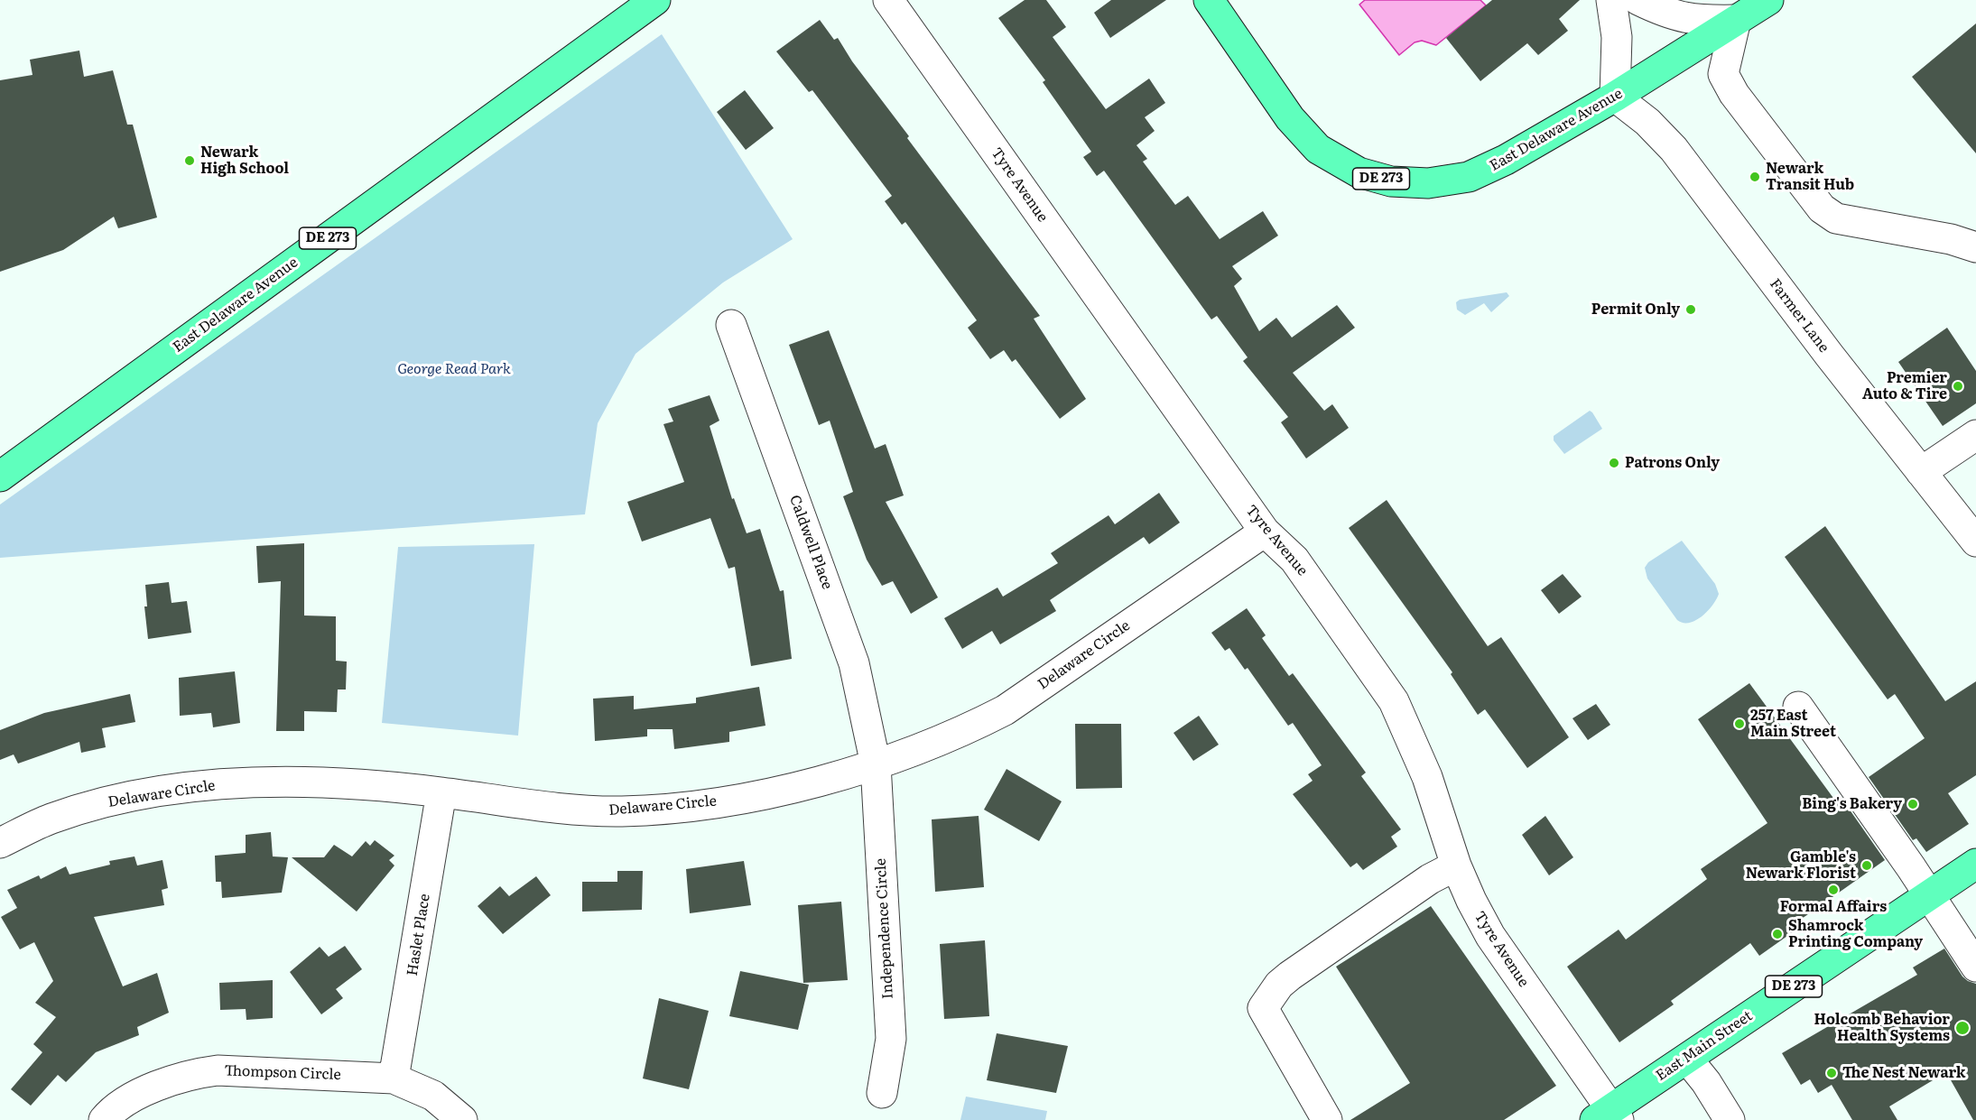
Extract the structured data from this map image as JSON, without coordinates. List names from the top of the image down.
{
  "streets": {
    "main road": ["East Delaware Avenue", "DE 273", "East Main Street"],
    "street": [
      "Tyre Avenue",
      "Farmer Lane",
      "Caldwell Place",
      "Delaware Circle",
      "Independence Circle",
      "Haslet Place",
      "Thompson Circle"
    ]
  },
  "crossings": [
    ["East Delaware Avenue", "Farmer Lane"],
    ["Tyre Avenue", "Delaware Circle"],
    ["Tyre Avenue", "East Main Street"],
    ["Caldwell Place", "Delaware Circle"],
    ["Caldwell Place", "Independence Circle"],
    ["Delaware Circle", "Independence Circle"],
    ["Delaware Circle", "Haslet Place"],
    ["Haslet Place", "Thompson Circle"]
  ],
  "parks": ["George Read Park"],
  "places": [
    "Newark High School",
    "Newark Transit Hub",
    "Permit Only",
    "Premier Auto & Tire",
    "Patrons Only",
    "257 East Main Street",
    "Bing's Bakery",
    "Gamble's Newark Florist",
    "Formal Affairs",
    "Shamrock Printing Company",
    "Holcomb Behavior Health Systems",
    "The Nest Newark"
  ]
}
